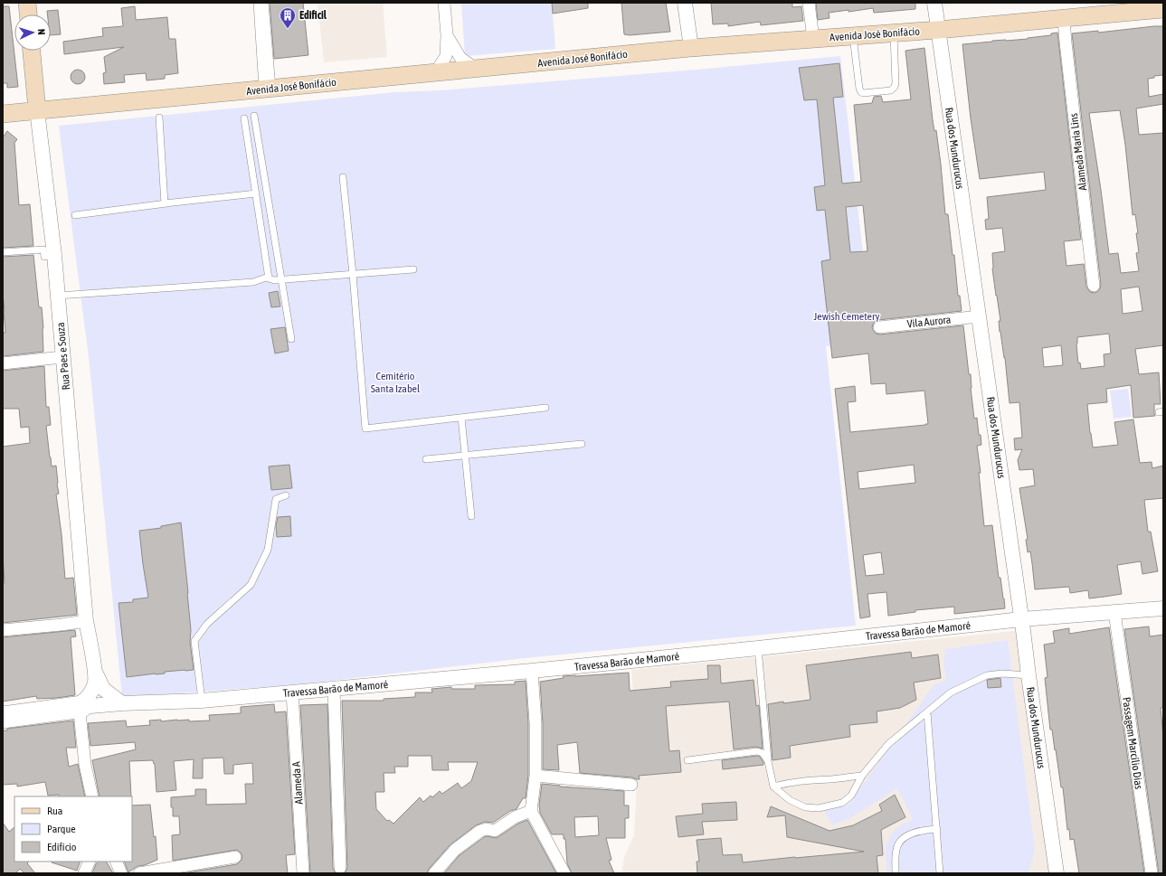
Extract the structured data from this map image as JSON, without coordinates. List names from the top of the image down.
{
  "streets": {
    "main road": ["Avenida José Bonifácio", "Rua Paes e Souza"],
    "street": [
      "Rua dos Mundurucus",
      "Alameda Maria Lins",
      "Vila Aurora",
      "Travessa Barão de Mamoré",
      "Passagem Marcílio Dias",
      "Alameda A"
    ]
  },
  "crossings": [
    ["Avenida José Bonifácio", "Rua dos Mundurucus"],
    ["Avenida José Bonifácio", "Alameda Maria Lins"],
    ["Avenida José Bonifácio", "Rua Paes e Souza"],
    ["Rua dos Mundurucus", "Vila Aurora"],
    ["Rua dos Mundurucus", "Travessa Barão de Mamoré"],
    ["Rua Paes e Souza", "Travessa Barão de Mamoré"],
    ["Travessa Barão de Mamoré", "Passagem Marcílio Dias"],
    ["Travessa Barão de Mamoré", "Alameda A"]
  ],
  "parks": ["Jewish Cemetery", "Cemitério Santa Izabel"],
  "places": {
    "building": ["Edificil"]
  },
  "legend": ["Rua", "Parque", "Edifício"],
  "north": "right"
}
